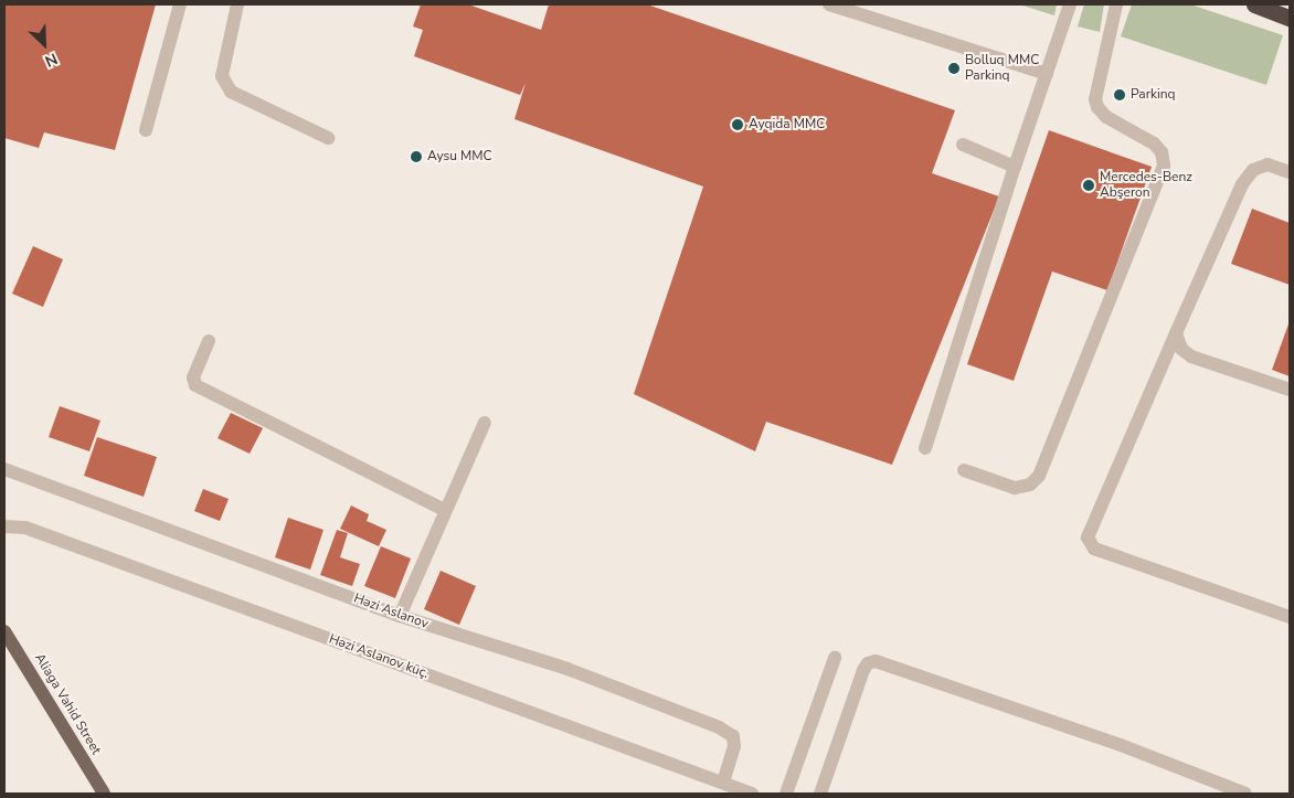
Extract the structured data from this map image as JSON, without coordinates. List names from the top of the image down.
{
  "streets": {
    "main road": ["Aliaga Vahid Street"],
    "street": ["Həzi Aslanov", "Həzi Aslanov küç."]
  },
  "crossings": [
    ["Həzi Aslanov", "Həzi Aslanov küç."]
  ],
  "places": [
    "Bolluq MMC Parkinq",
    "Parkinq",
    "Ayqida MMC",
    "Aysu MMC",
    "Mercedes-Benz Abşeron"
  ],
  "north": "bottom right"
}
